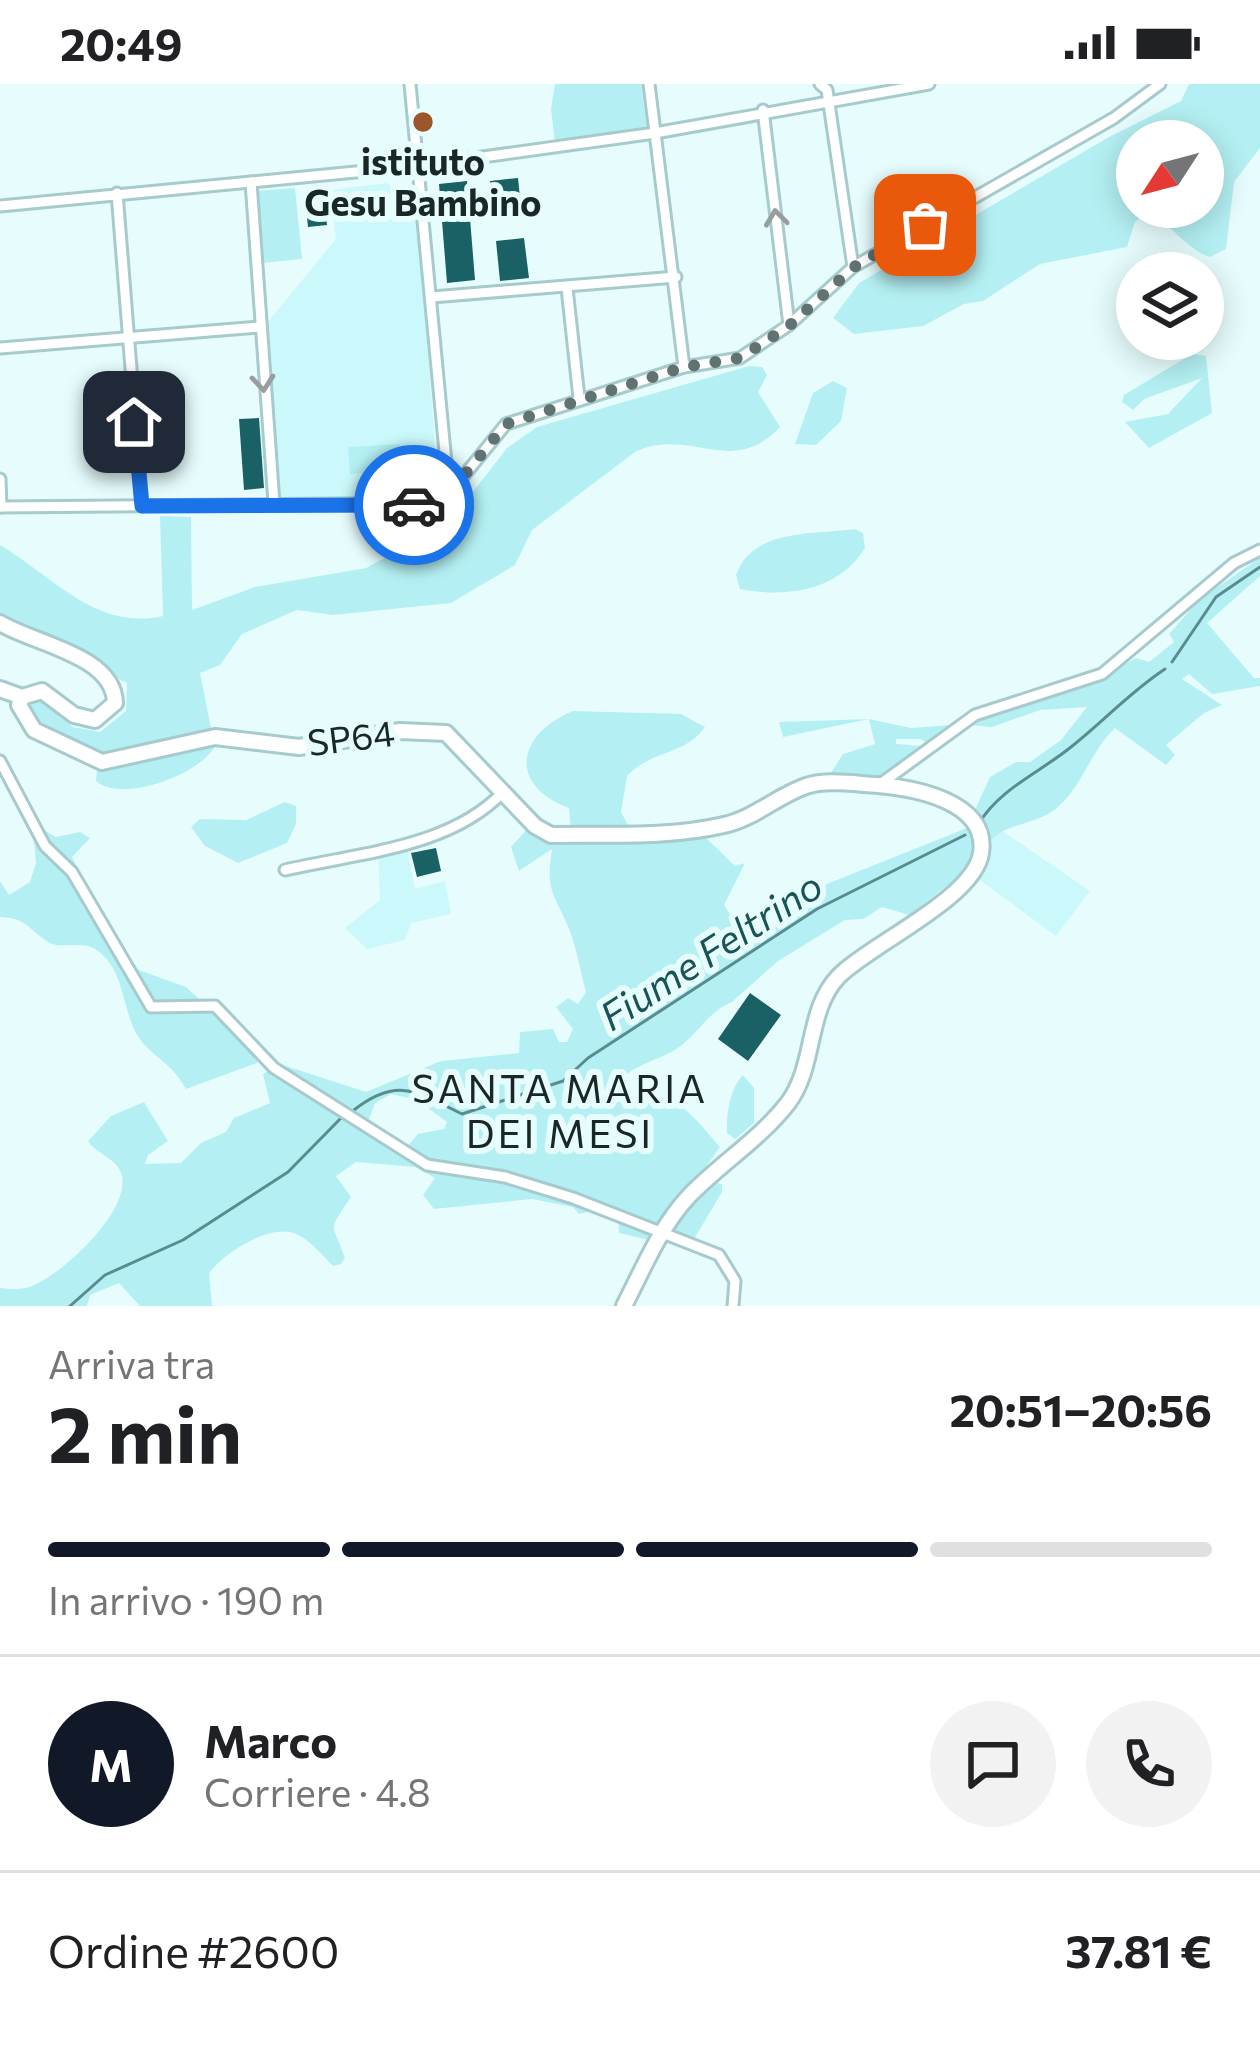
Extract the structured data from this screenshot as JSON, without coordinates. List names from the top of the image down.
{
  "streets": {
    "street": ["SP64"]
  },
  "districts": ["SANTA MARIA DEI MESI"],
  "water": ["Fiume Feltrino"],
  "places": ["istituto Gesu Bambino"],
  "north": "bottom left",
  "page": {
    "status": "20:49",
    "heading": ["2 min", "Arriva tra", "20:51–20:56"],
    "panel": [
      "Marco",
      "Corriere · 4.8",
      "Ordine #2600",
      "37.81 €"
    ],
    "bar": "In arrivo · 190 m",
    "round": "M"
  }
}
